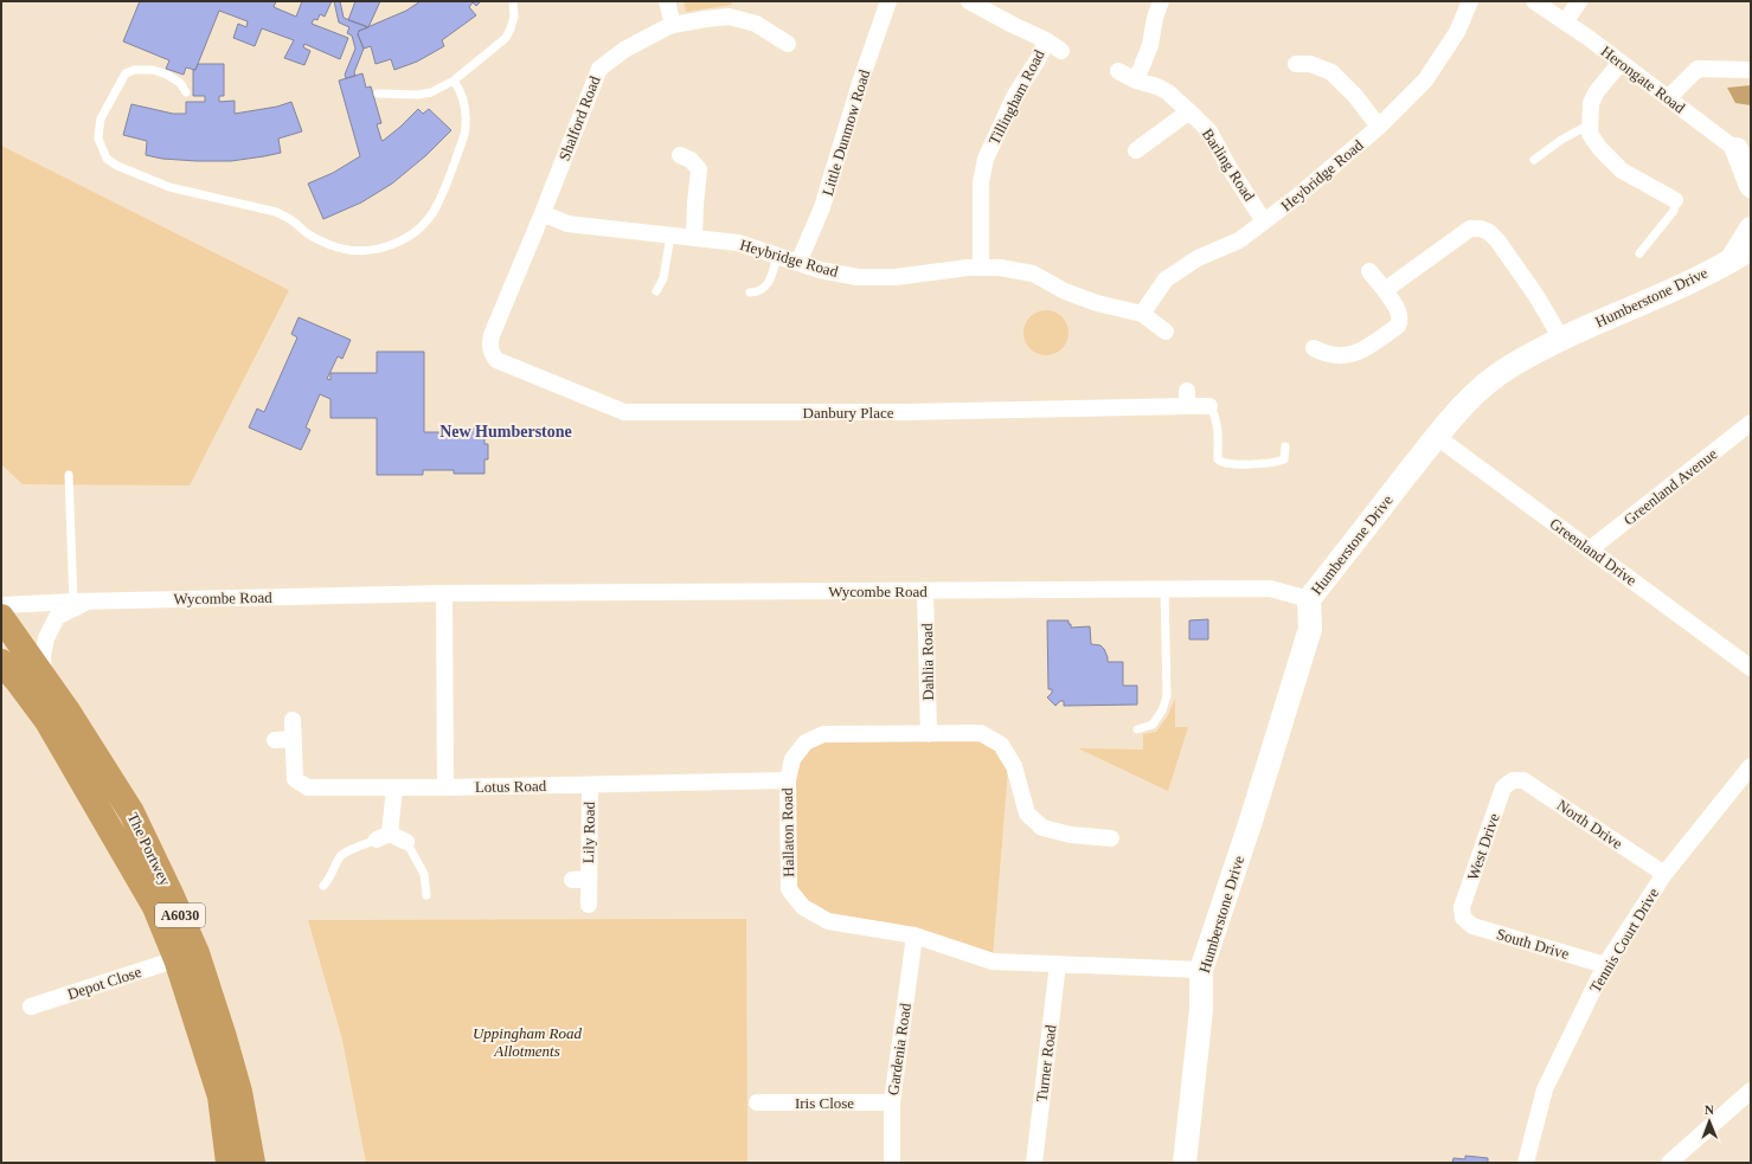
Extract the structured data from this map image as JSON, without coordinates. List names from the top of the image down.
{
  "streets": {
    "highway": ["The Portwey", "A6030"],
    "street": [
      "Herongate Road",
      "Tillingham Road",
      "Shalford Road",
      "Little Dunmow Road",
      "Barling Road",
      "Heybridge Road",
      "Humberstone Drive",
      "Danbury Place",
      "Greenland Avenue",
      "Greenland Drive",
      "Wycombe Road",
      "Dahlia Road",
      "Lotus Road",
      "North Drive",
      "Lily Road",
      "Hallaton Road",
      "West Drive",
      "Tennis Court Drive",
      "South Drive",
      "Depot Close",
      "Gardenia Road",
      "Turner Road",
      "Iris Close"
    ]
  },
  "crossings": [
    ["Tillingham Road", "Heybridge Road"],
    ["Shalford Road", "Heybridge Road"],
    ["Shalford Road", "Danbury Place"],
    ["Little Dunmow Road", "Heybridge Road"],
    ["Barling Road", "Heybridge Road"],
    ["Humberstone Drive", "Greenland Drive"],
    ["Humberstone Drive", "Wycombe Road"],
    ["Humberstone Drive", "Hallaton Road"],
    ["Greenland Avenue", "Greenland Drive"],
    ["Wycombe Road", "Dahlia Road"],
    ["Dahlia Road", "Hallaton Road"],
    ["Lotus Road", "Lily Road"],
    ["Lotus Road", "Hallaton Road"],
    ["North Drive", "West Drive"],
    ["North Drive", "Tennis Court Drive"],
    ["Hallaton Road", "Gardenia Road"],
    ["Hallaton Road", "Turner Road"],
    ["West Drive", "South Drive"],
    ["The Portwey", "Depot Close"],
    ["Tennis Court Drive", "South Drive"],
    ["Gardenia Road", "Iris Close"]
  ],
  "districts": ["New Humberstone"],
  "parks": ["Uppingham Road Allotments"],
  "north": "top"
}
